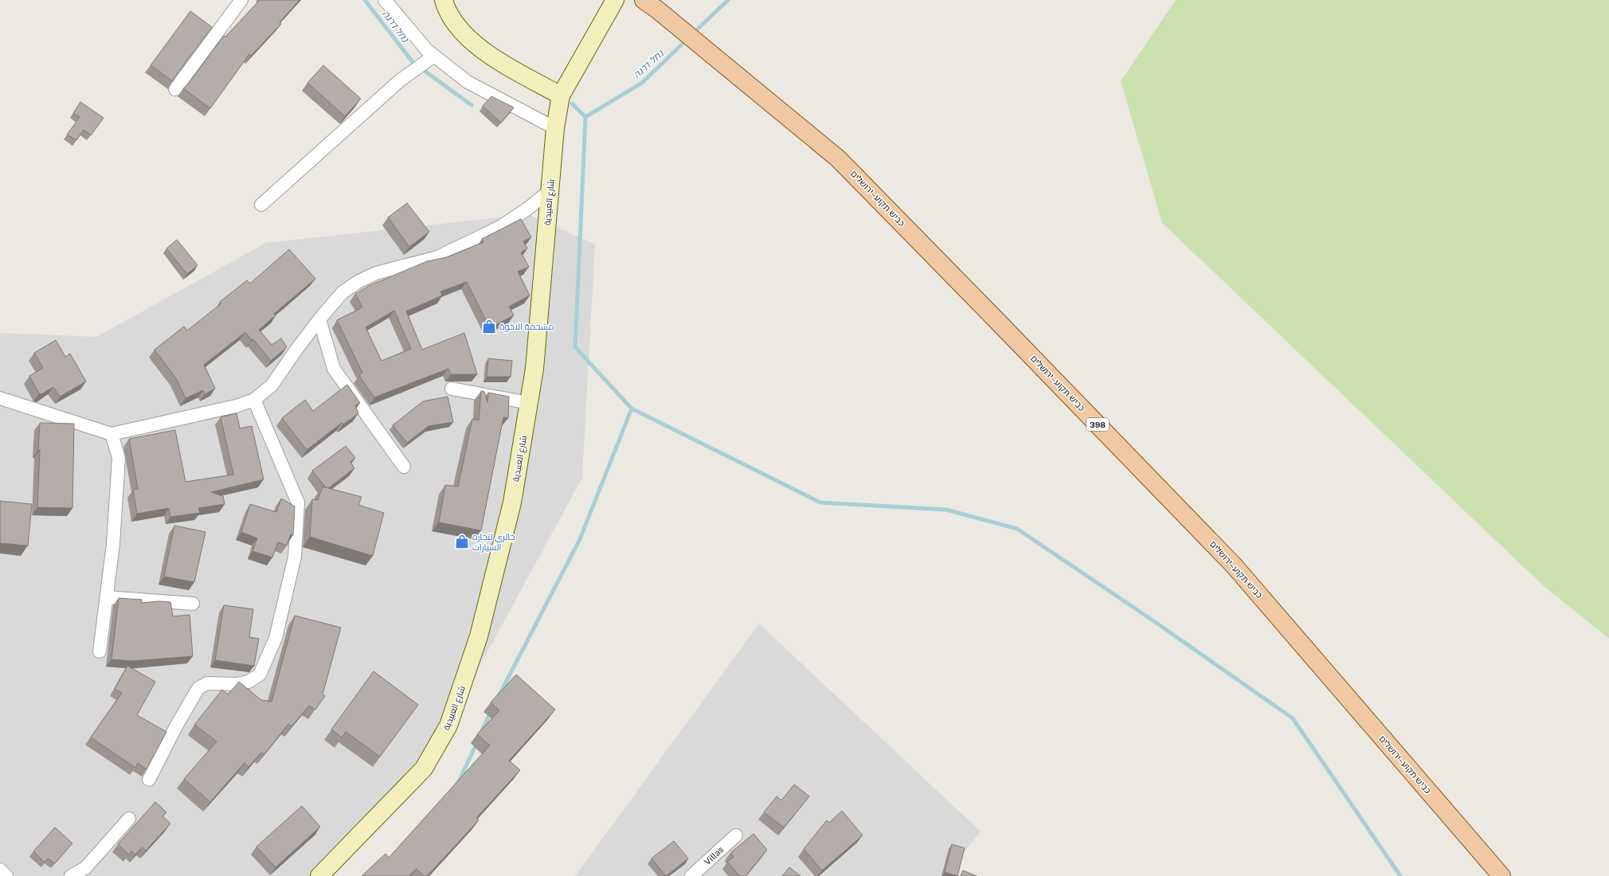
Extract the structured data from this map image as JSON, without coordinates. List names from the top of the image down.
{
  "streets": {
    "main road": ["כביש תקוע–ירושלים", "شارع العبيدية", "398"],
    "street": ["Villas"]
  },
  "water": ["נחל דרגה"],
  "places": {
    "shop": ["مشحمة الاخوة", "جالري لتجاره السيارات"]
  }
}
